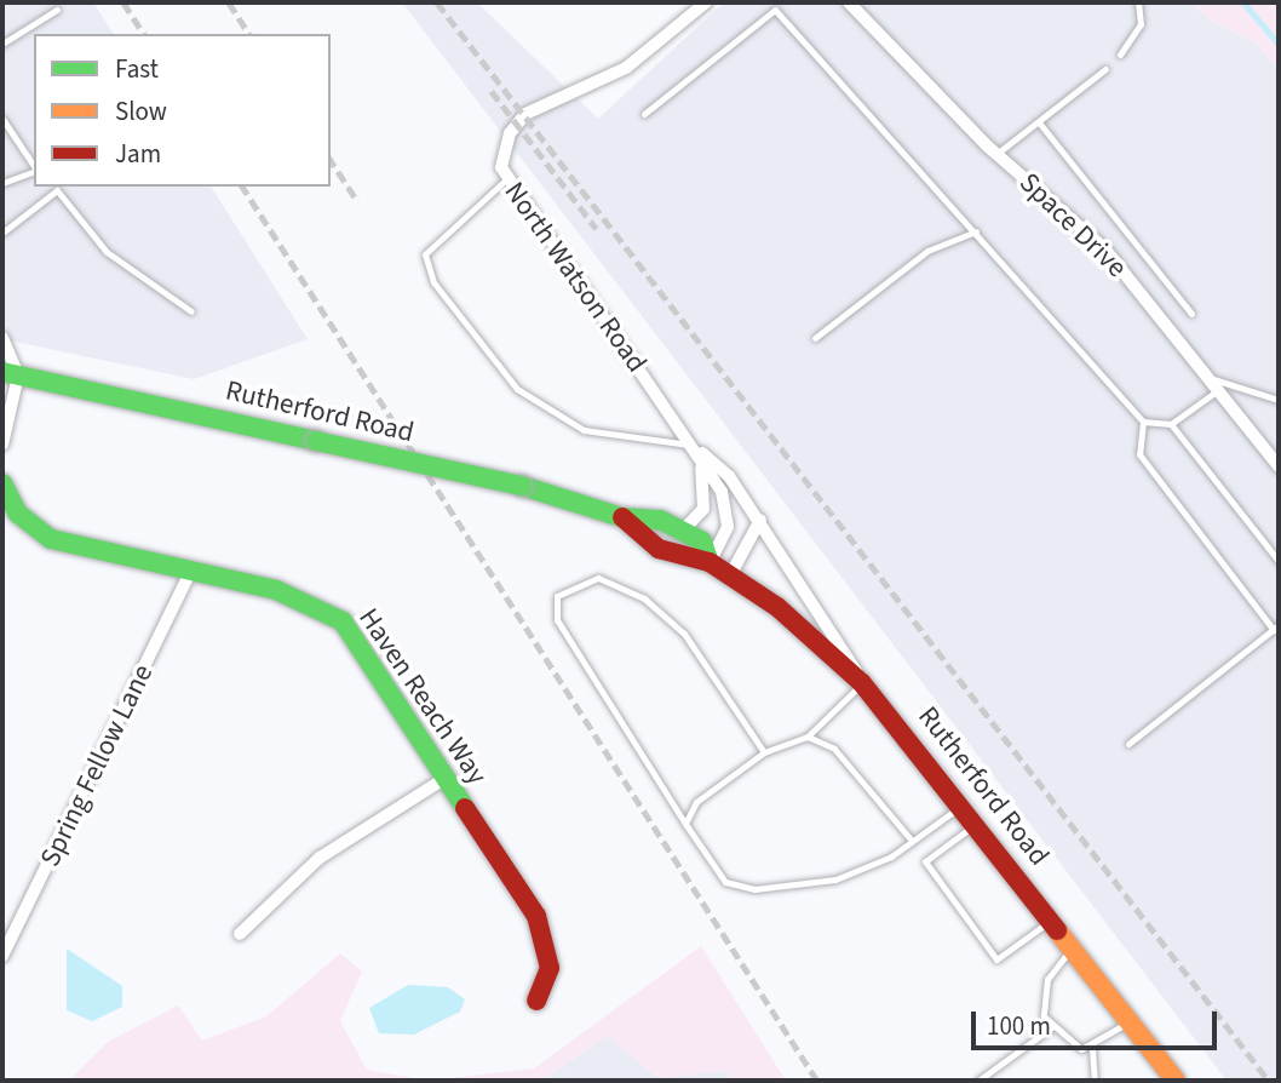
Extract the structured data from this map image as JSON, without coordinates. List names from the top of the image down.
{
  "streets": {
    "street": [
      "Space Drive",
      "North Watson Road",
      "Rutherford Road",
      "Haven Reach Way",
      "Spring Fellow Lane"
    ]
  },
  "crossings": [
    ["North Watson Road", "Rutherford Road"],
    ["Haven Reach Way", "Spring Fellow Lane"]
  ],
  "legend": ["Fast", "Slow", "Jam"],
  "scale_bar": "100 m"
}
